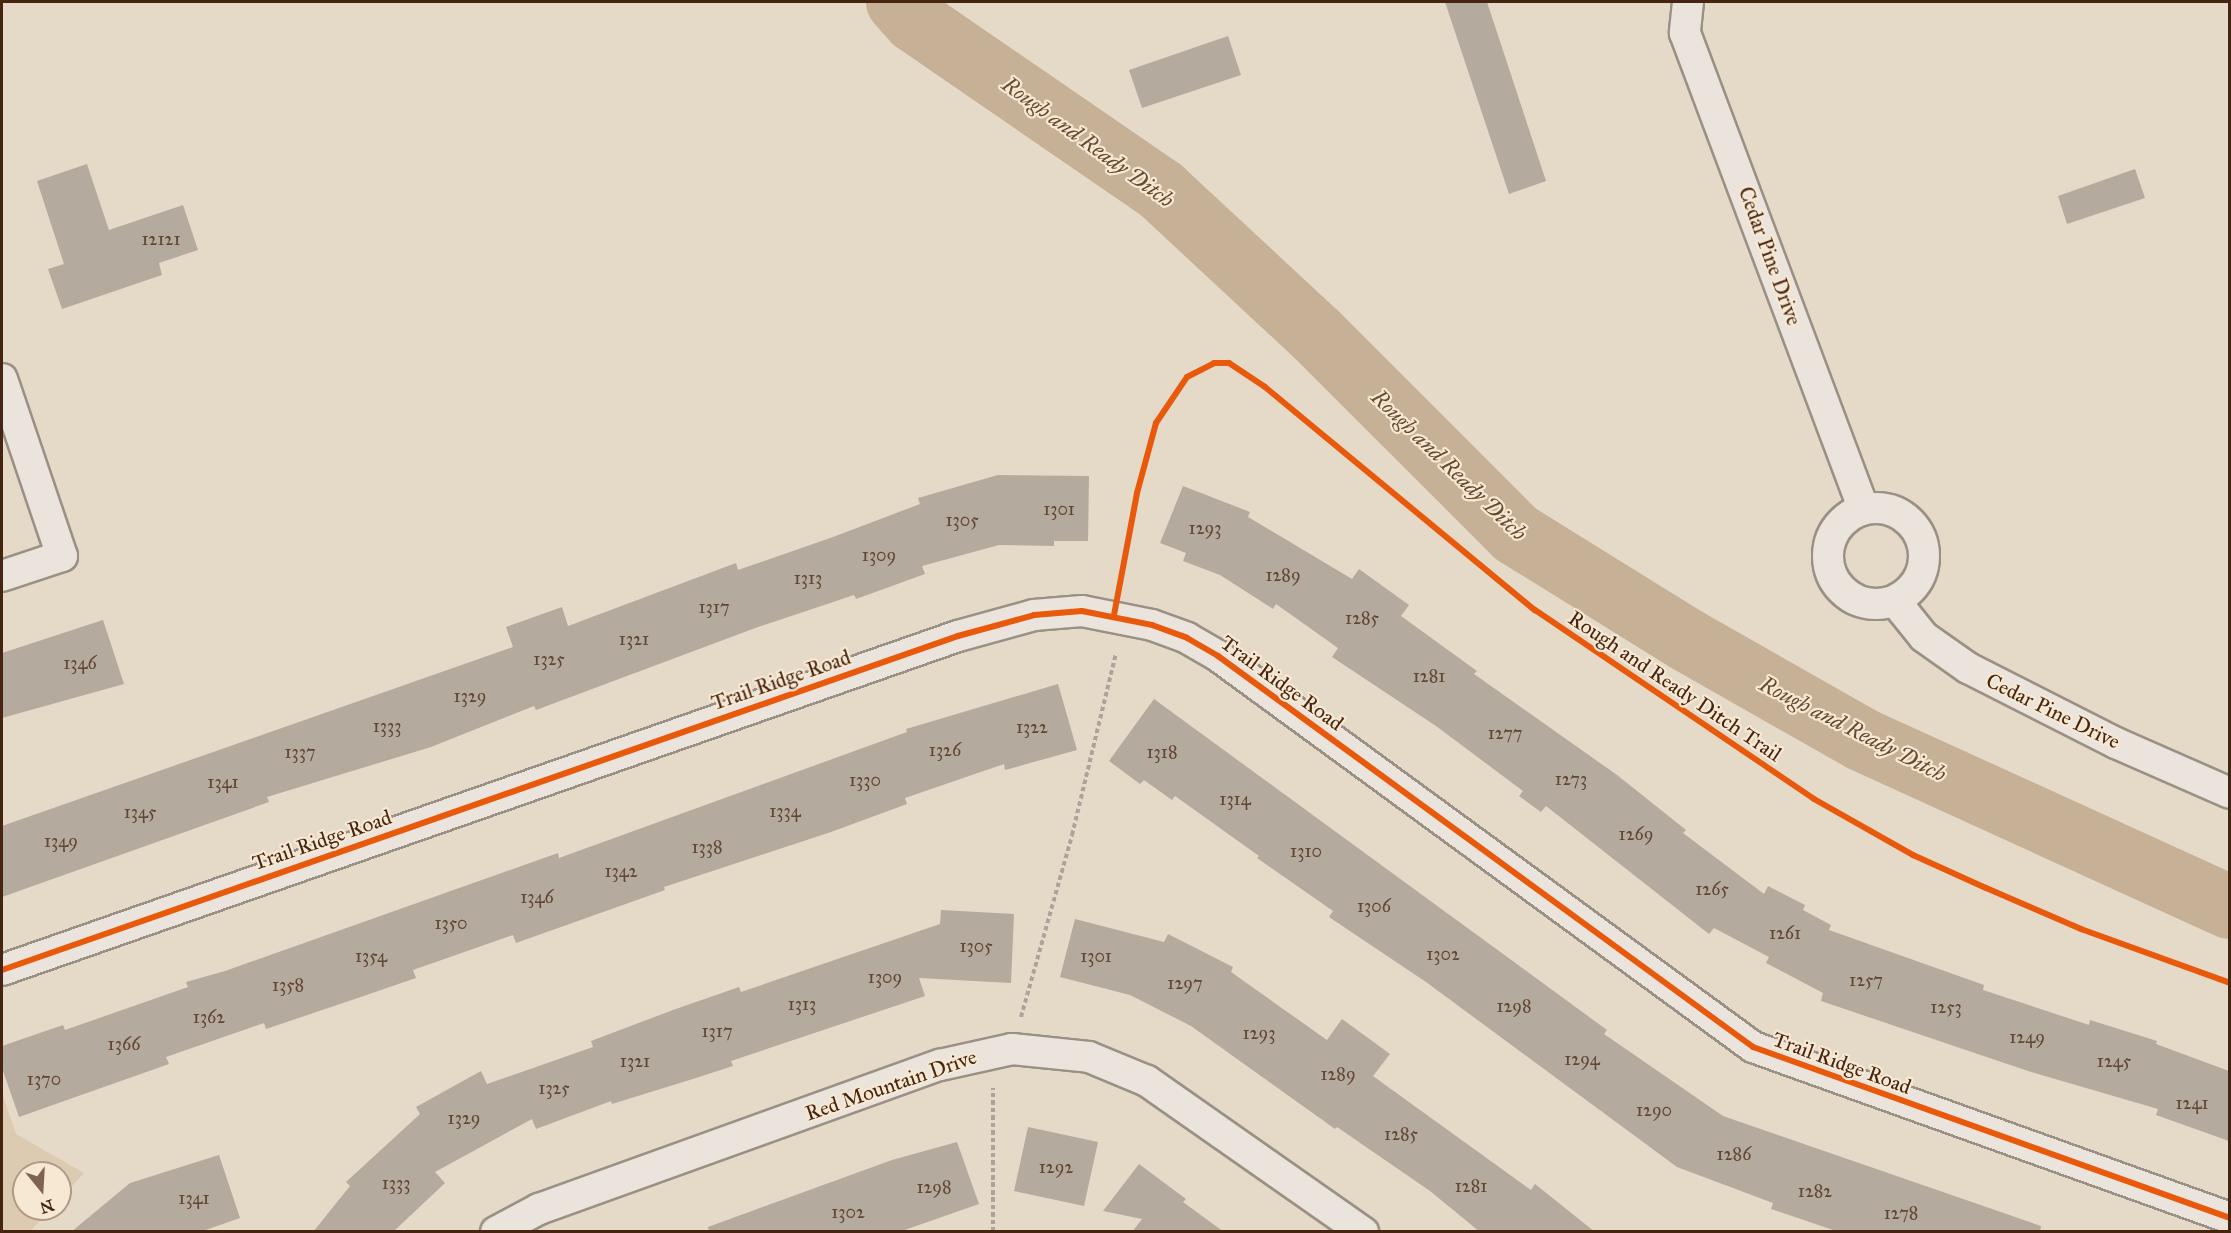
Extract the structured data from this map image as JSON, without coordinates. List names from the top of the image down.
{
  "streets": {
    "street": ["Cedar Pine Drive", "Trail Ridge Road", "Red Mountain Drive"],
    "cycle path": ["Rough and Ready Ditch Trail"]
  },
  "water": ["Rough and Ready Ditch"],
  "house_numbers": [
    "12121",
    "1301",
    "1305",
    "1293",
    "1309",
    "1289",
    "1313",
    "1317",
    "1285",
    "1321",
    "1325",
    "1346",
    "1281",
    "1329",
    "1333",
    "1322",
    "1277",
    "1326",
    "1337",
    "1318",
    "1273",
    "1330",
    "1341",
    "1314",
    "1334",
    "1345",
    "1269",
    "1349",
    "1338",
    "1310",
    "1342",
    "1265",
    "1346",
    "1306",
    "1350",
    "1261",
    "1305",
    "1302",
    "1354",
    "1301",
    "1309",
    "1257",
    "1297",
    "1358",
    "1313",
    "1298",
    "1253",
    "1362",
    "1317",
    "1293",
    "1249",
    "1366",
    "1294",
    "1321",
    "1245",
    "1289",
    "1370",
    "1325",
    "1241",
    "1290",
    "1329",
    "1285",
    "1286",
    "1292",
    "1333",
    "1281",
    "1298",
    "1282",
    "1341",
    "1302",
    "1278"
  ],
  "north": "bottom"
}
